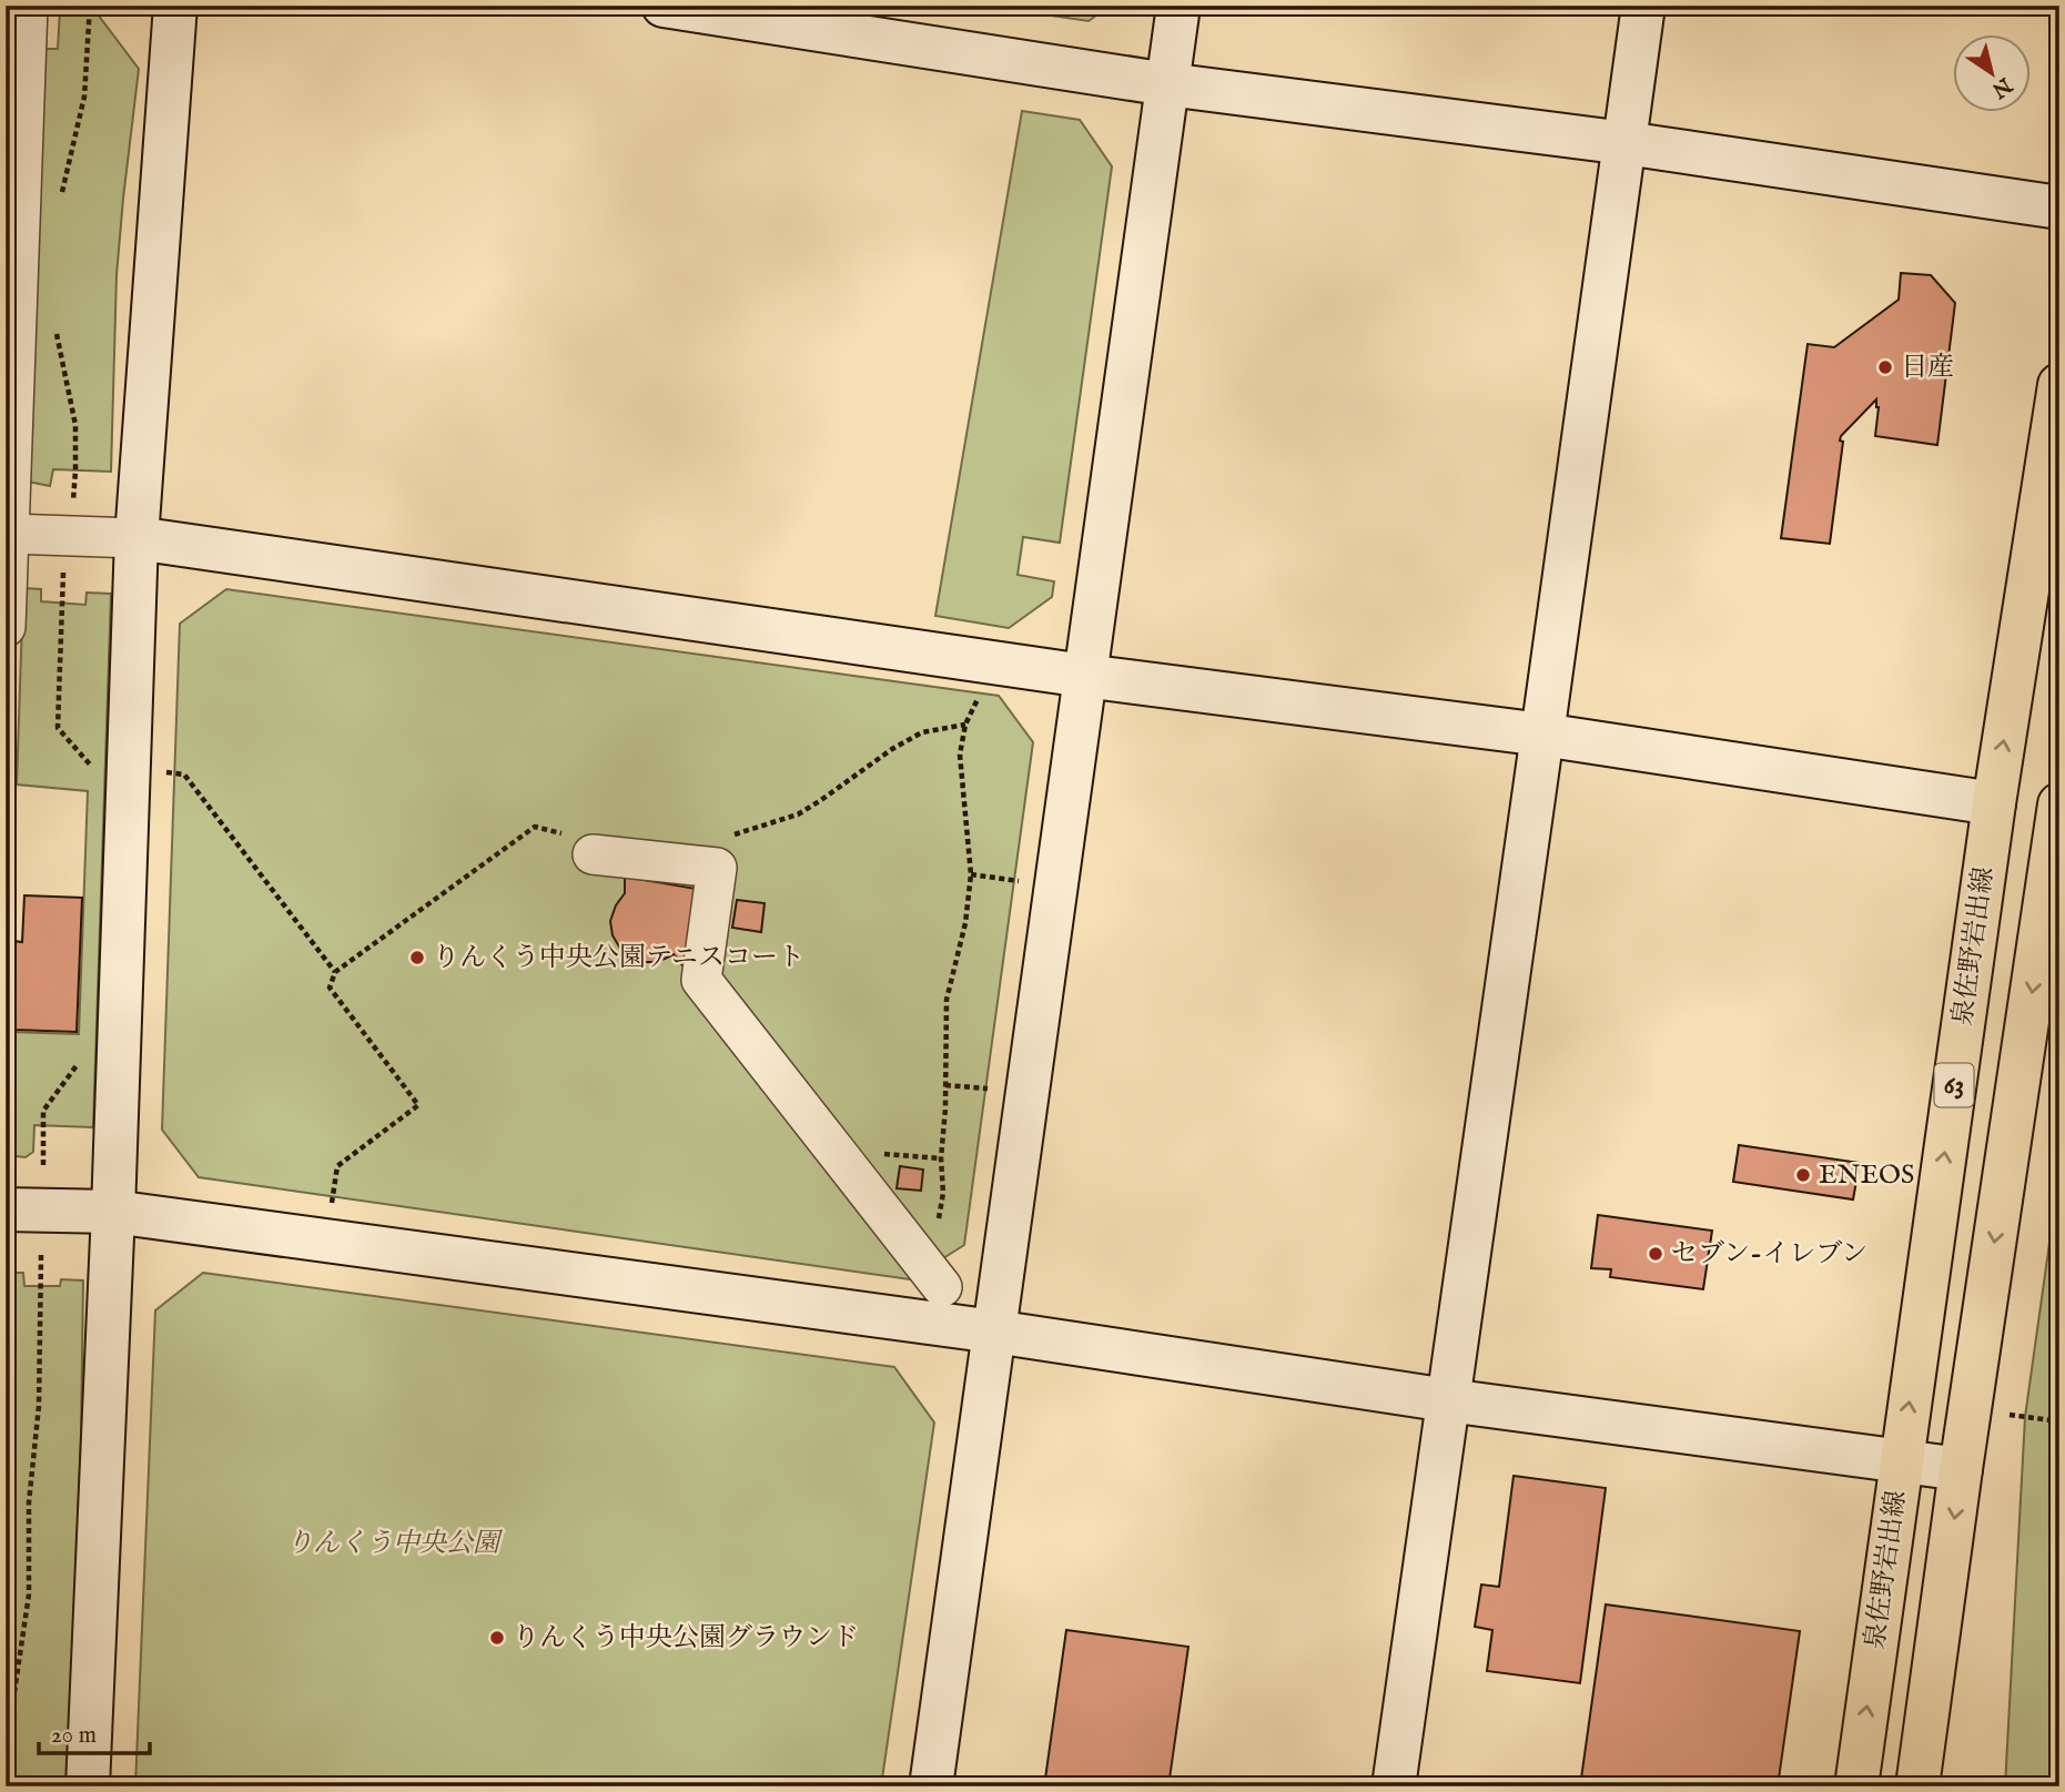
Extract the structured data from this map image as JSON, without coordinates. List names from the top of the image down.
{
  "streets": {
    "main road": ["泉佐野岩出線", "63"]
  },
  "parks": ["りんくう中央公園"],
  "places": [
    "日産",
    "りんくう中央公園テニスコート",
    "ENEOS",
    "セブン-イレブン",
    "りんくう中央公園グラウンド"
  ],
  "scale_bar": "20 m",
  "north": "bottom right"
}
